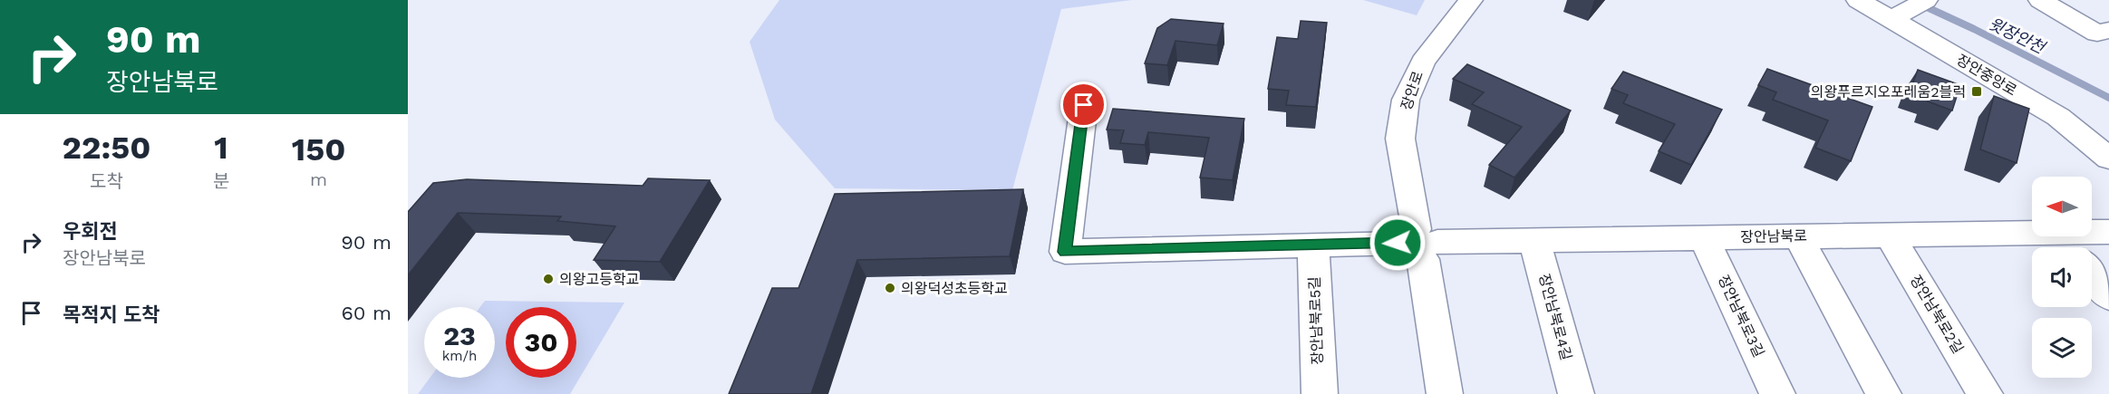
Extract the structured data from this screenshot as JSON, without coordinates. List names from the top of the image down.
{
  "streets": {
    "street": [
      "장안중앙로",
      "장안로",
      "장안남북로",
      "장안남북로2길",
      "장안남북로3길",
      "장안남북로4길",
      "장안남북로5길"
    ]
  },
  "crossings": [
    ["장안로", "장안남북로"],
    ["장안남북로", "장안남북로2길"],
    ["장안남북로", "장안남북로3길"],
    ["장안남북로", "장안남북로4길"],
    ["장안남북로", "장안남북로5길"]
  ],
  "water": ["윗장안천"],
  "places": {
    "transit": ["의왕푸르지오포레움2블럭"],
    "other": ["의왕고등학교", "의왕덕성초등학교"]
  },
  "north": "left",
  "page": {
    "turn": ["90 m", "장안남북로"],
    "eta": [
      "22:50",
      "도착",
      "1",
      "분",
      "150",
      "m"
    ],
    "list": [
      {
        "name": "우회전",
        "note": "장안남북로",
        "value": "90 m"
      },
      {
        "name": "목적지 도착",
        "value": "60 m"
      }
    ],
    "speed": "23 km/h",
    "limit": "30"
  }
}
